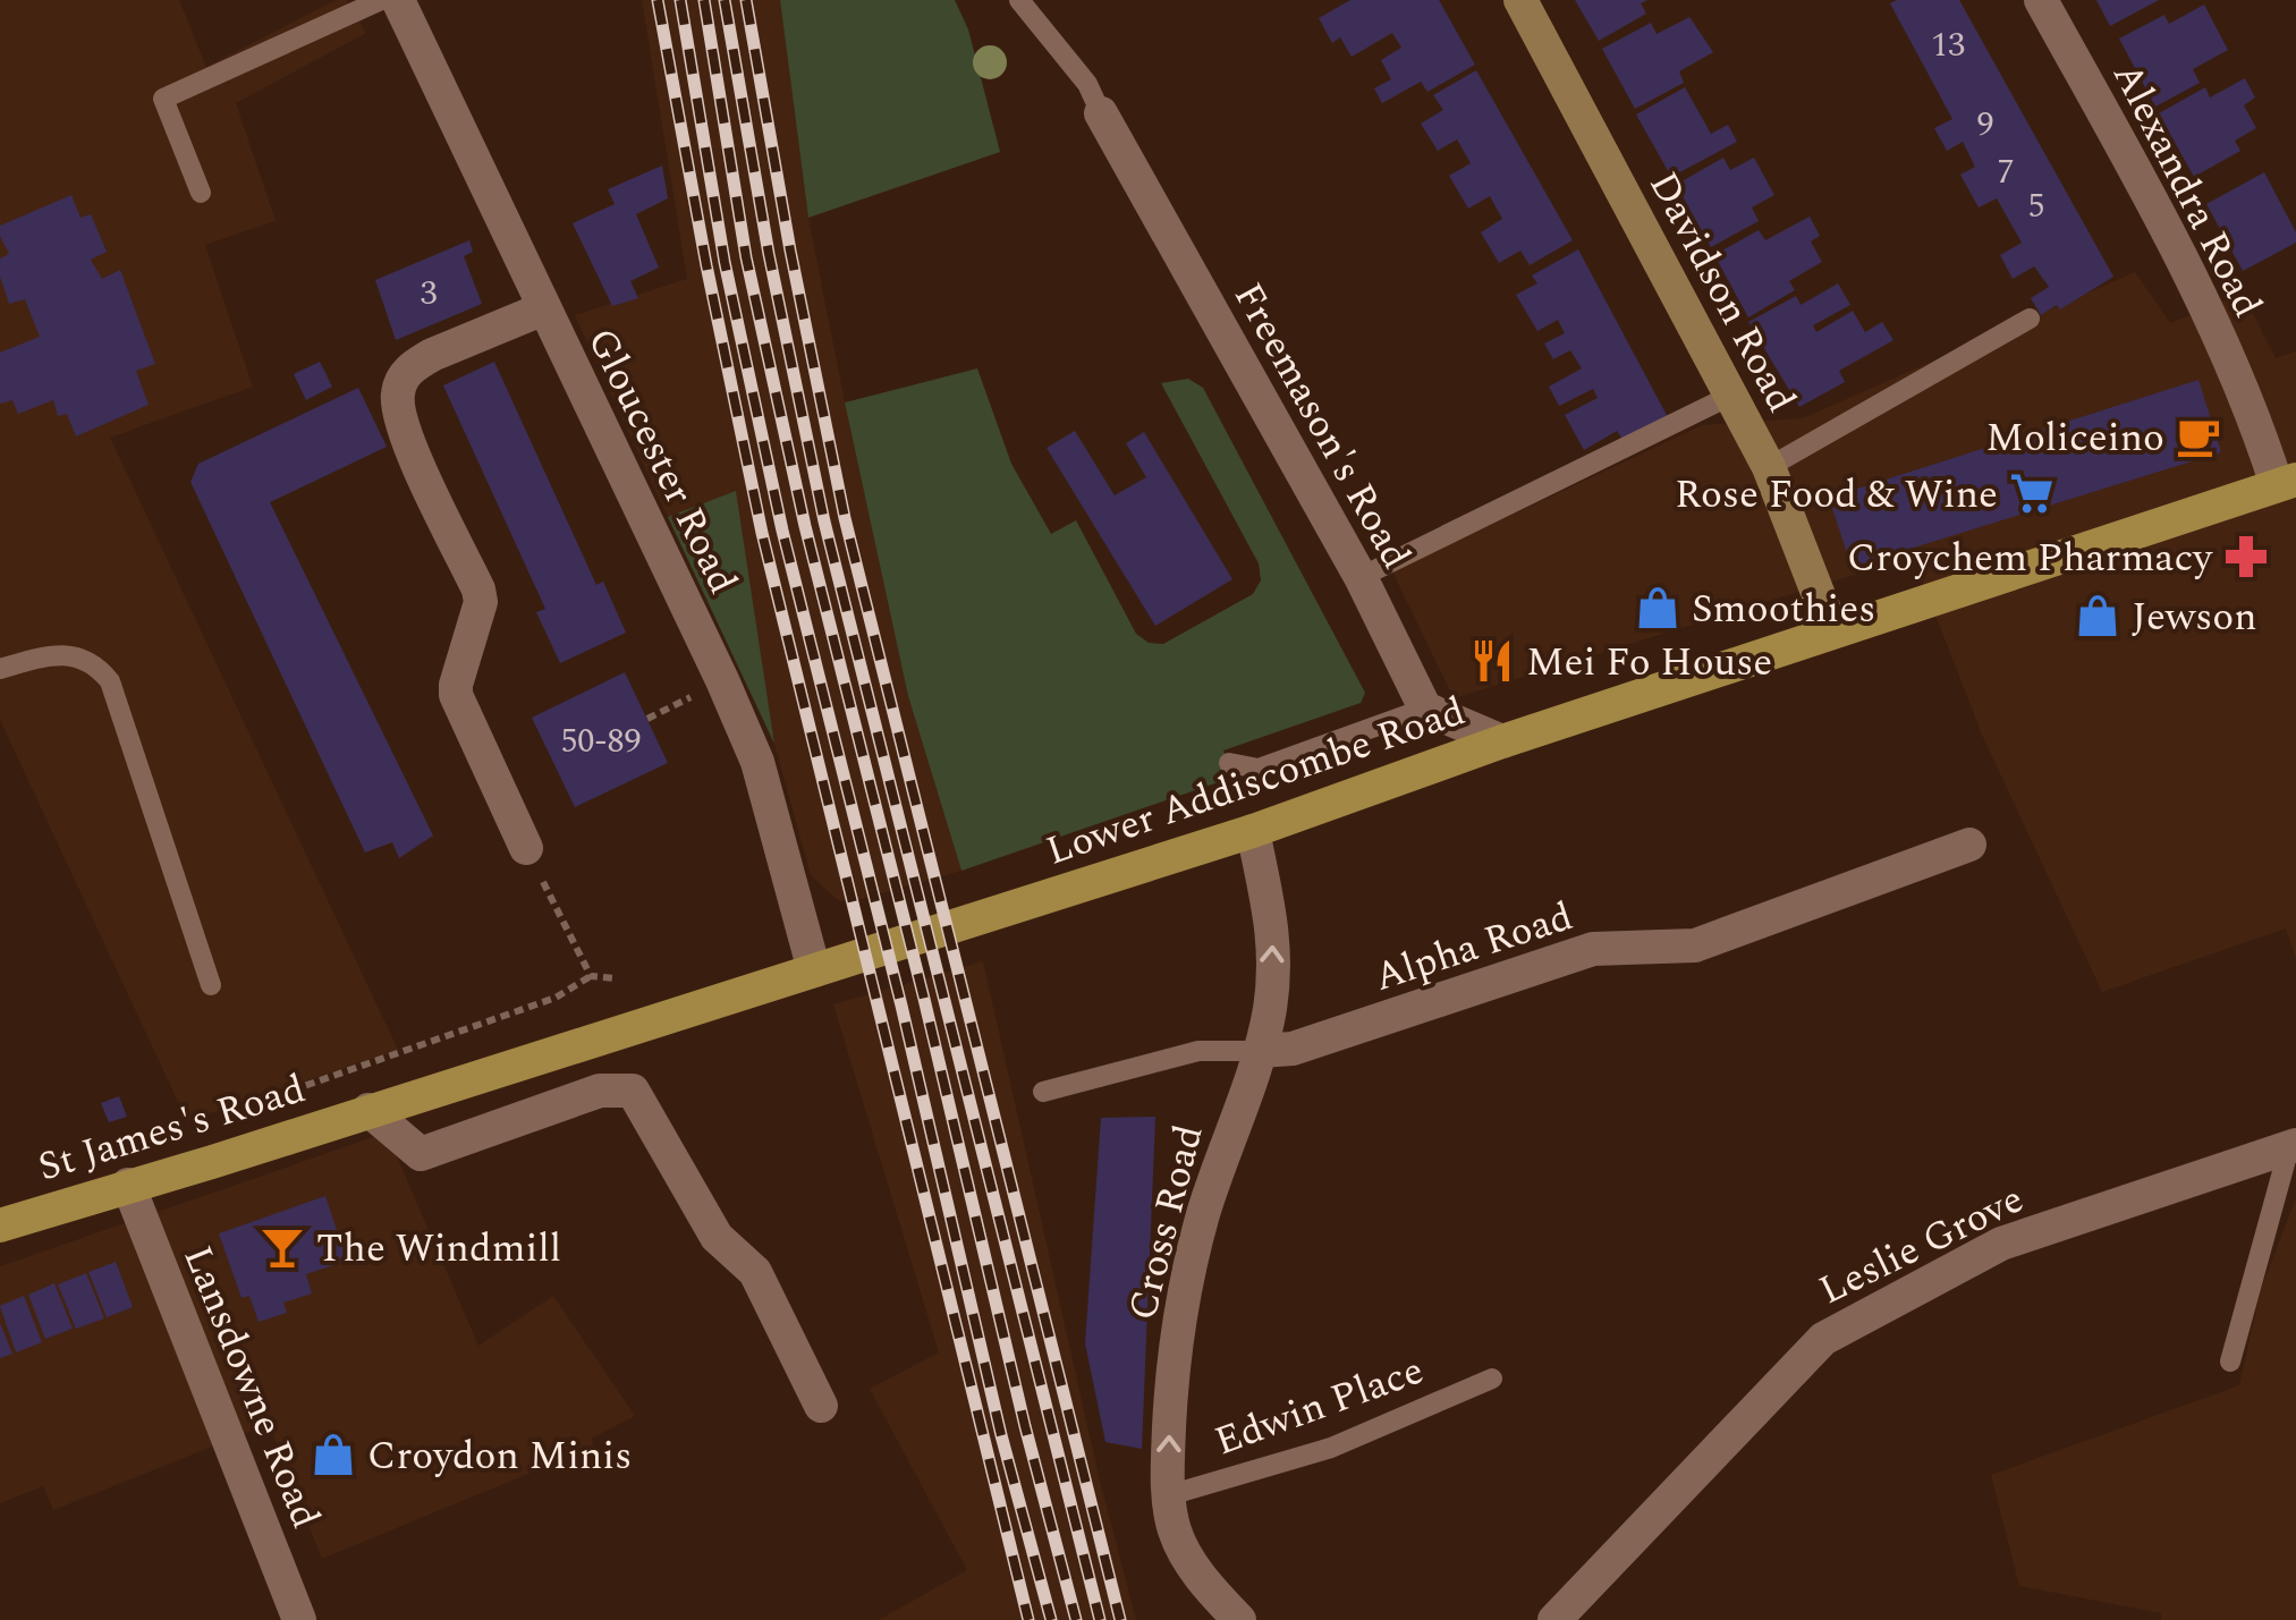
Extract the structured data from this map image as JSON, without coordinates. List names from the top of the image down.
{
  "streets": {
    "main road": ["Lower Addiscombe Road", "St James's Road"],
    "street": [
      "Alexandra Road",
      "Davidson Road",
      "Freemason's Road",
      "Gloucester Road",
      "Alpha Road",
      "Cross Road",
      "Leslie Grove",
      "Lansdowne Road"
    ],
    "lane": ["Edwin Place"]
  },
  "crossings": [
    ["Alexandra Road", "Lower Addiscombe Road"],
    ["Davidson Road", "Lower Addiscombe Road"],
    ["Gloucester Road", "Lower Addiscombe Road"],
    ["Lower Addiscombe Road", "St James's Road"],
    ["Lower Addiscombe Road", "Cross Road"],
    ["Alpha Road", "Cross Road"],
    ["St James's Road", "Lansdowne Road"],
    ["Cross Road", "Edwin Place"]
  ],
  "one_way": ["Cross Road"],
  "places": {
    "cafe": ["Moliceino"],
    "supermarket": ["Rose Food & Wine"],
    "pharmacy": ["Croychem Pharmacy"],
    "shop": ["Smoothies", "Jewson", "Croydon Minis"],
    "restaurant": ["Mei Fo House"],
    "bar": ["The Windmill"]
  },
  "house_numbers": [
    "13",
    "9",
    "7",
    "5",
    "3",
    "50-89"
  ]
}
